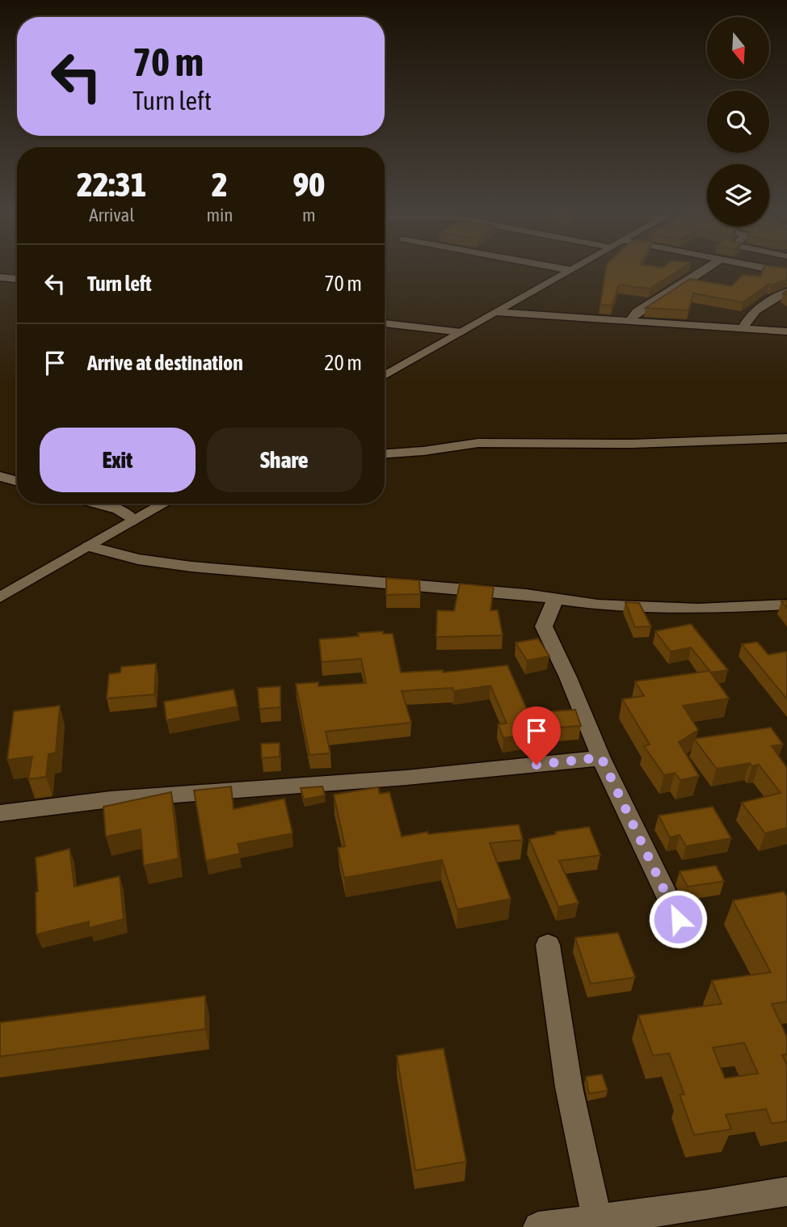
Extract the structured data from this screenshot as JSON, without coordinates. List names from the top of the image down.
{
  "north": "bottom",
  "page": {
    "turn": ["70 m", "Turn left"],
    "eta": [
      "22:31",
      "Arrival",
      "2",
      "min",
      "90",
      "m"
    ],
    "list": [
      {
        "name": "Turn left",
        "value": "70 m"
      },
      {
        "name": "Arrive at destination",
        "value": "20 m"
      }
    ],
    "buttons": ["Exit", "Share"]
  }
}
